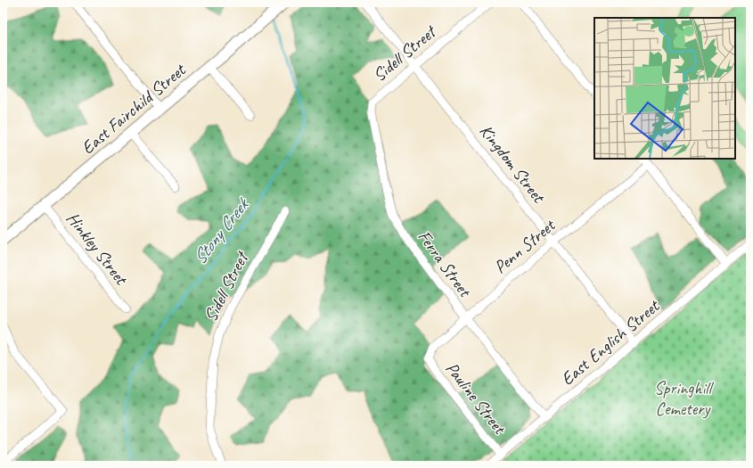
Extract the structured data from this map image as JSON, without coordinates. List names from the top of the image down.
{
  "streets": {
    "street": [
      "Sidell Street",
      "East Fairchild Street",
      "Kingdom Street",
      "Penn Street",
      "Hinkley Street",
      "Ferra Street",
      "East English Street",
      "Pauline Street"
    ]
  },
  "crossings": [
    ["Sidell Street", "Kingdom Street"],
    ["Sidell Street", "Ferra Street"],
    ["East Fairchild Street", "Hinkley Street"],
    ["Kingdom Street", "Penn Street"],
    ["Kingdom Street", "East English Street"],
    ["Penn Street", "Ferra Street"],
    ["Penn Street", "Pauline Street"],
    ["Ferra Street", "East English Street"],
    ["East English Street", "Pauline Street"]
  ],
  "water": ["Stony Creek"],
  "parks": ["Springhill Cemetery"]
}
